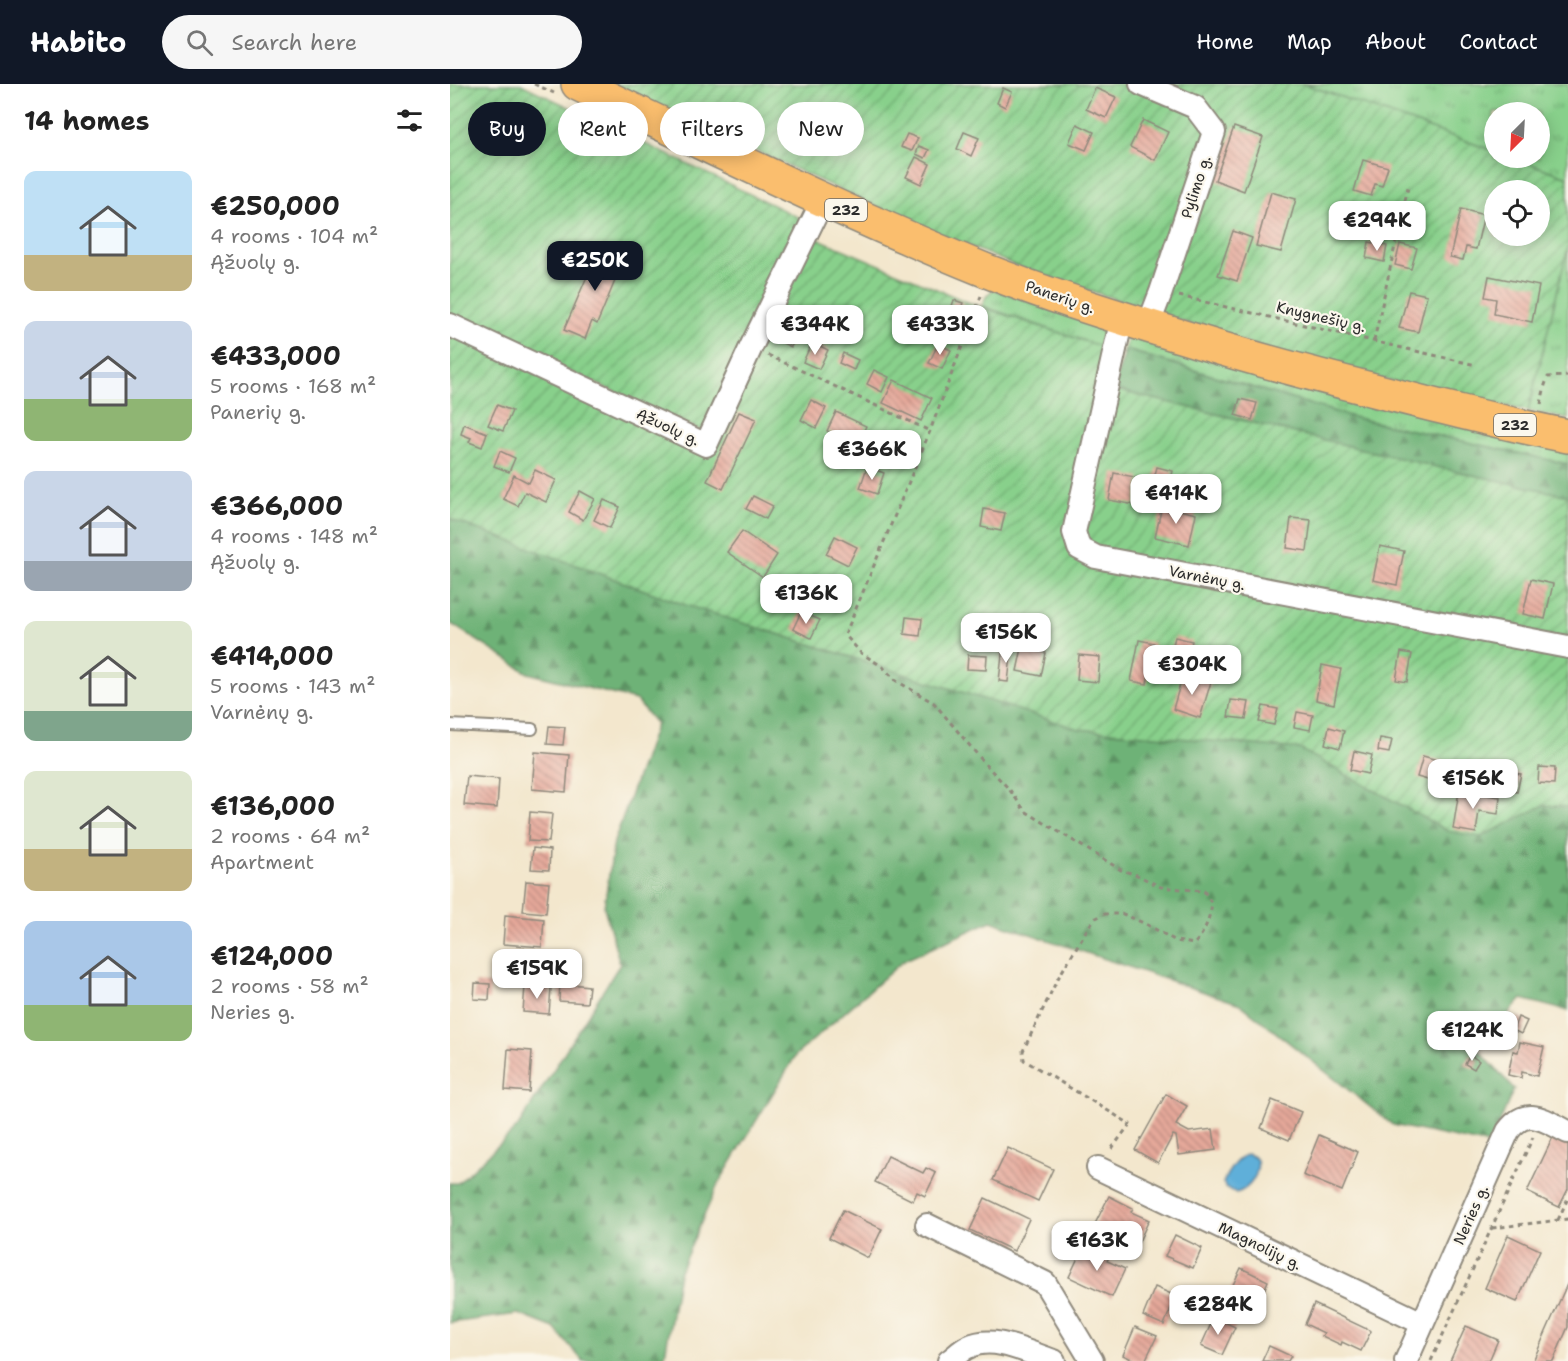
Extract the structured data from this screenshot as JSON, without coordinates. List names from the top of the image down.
{
  "streets": {
    "main road": ["232", "Panerių g."],
    "street": [
      "Pylimo g.",
      "Ąžuolų g.",
      "Varnėnų g.",
      "Neries g.",
      "Magnolijų g."
    ],
    "path": ["Knygnešių g."]
  },
  "crossings": [
    ["Pylimo g.", "Panerių g."],
    ["Pylimo g.", "Knygnešių g."],
    ["Pylimo g.", "Varnėnų g."],
    ["Panerių g.", "Ąžuolų g."],
    ["Panerių g.", "Varnėnų g."],
    ["Neries g.", "Magnolijų g."]
  ],
  "north": "bottom left",
  "page": {
    "header": "Habito",
    "search": "Search here",
    "nav": [
      "Home",
      "Map",
      "About",
      "Contact"
    ],
    "heading": "14 homes",
    "chip": [
      "Buy",
      "Rent",
      "Filters",
      "New"
    ],
    "list": [
      {
        "name": "€250,000",
        "note": "4 rooms · 104 m² · Ąžuolų g."
      },
      {
        "name": "€433,000",
        "note": "5 rooms · 168 m² · Panerių g."
      },
      {
        "name": "€366,000",
        "note": "4 rooms · 148 m² · Ąžuolų g."
      },
      {
        "name": "€414,000",
        "note": "5 rooms · 143 m² · Varnėnų g."
      },
      {
        "name": "€136,000",
        "note": "2 rooms · 64 m² · Apartment"
      },
      {
        "name": "€124,000",
        "note": "2 rooms · 58 m² · Neries g."
      }
    ],
    "price": [
      "€294K",
      "€250K",
      "€344K",
      "€433K",
      "€366K",
      "€414K",
      "€136K",
      "€156K",
      "€304K",
      "€156K",
      "€159K",
      "€124K",
      "€163K",
      "€284K"
    ]
  }
}
